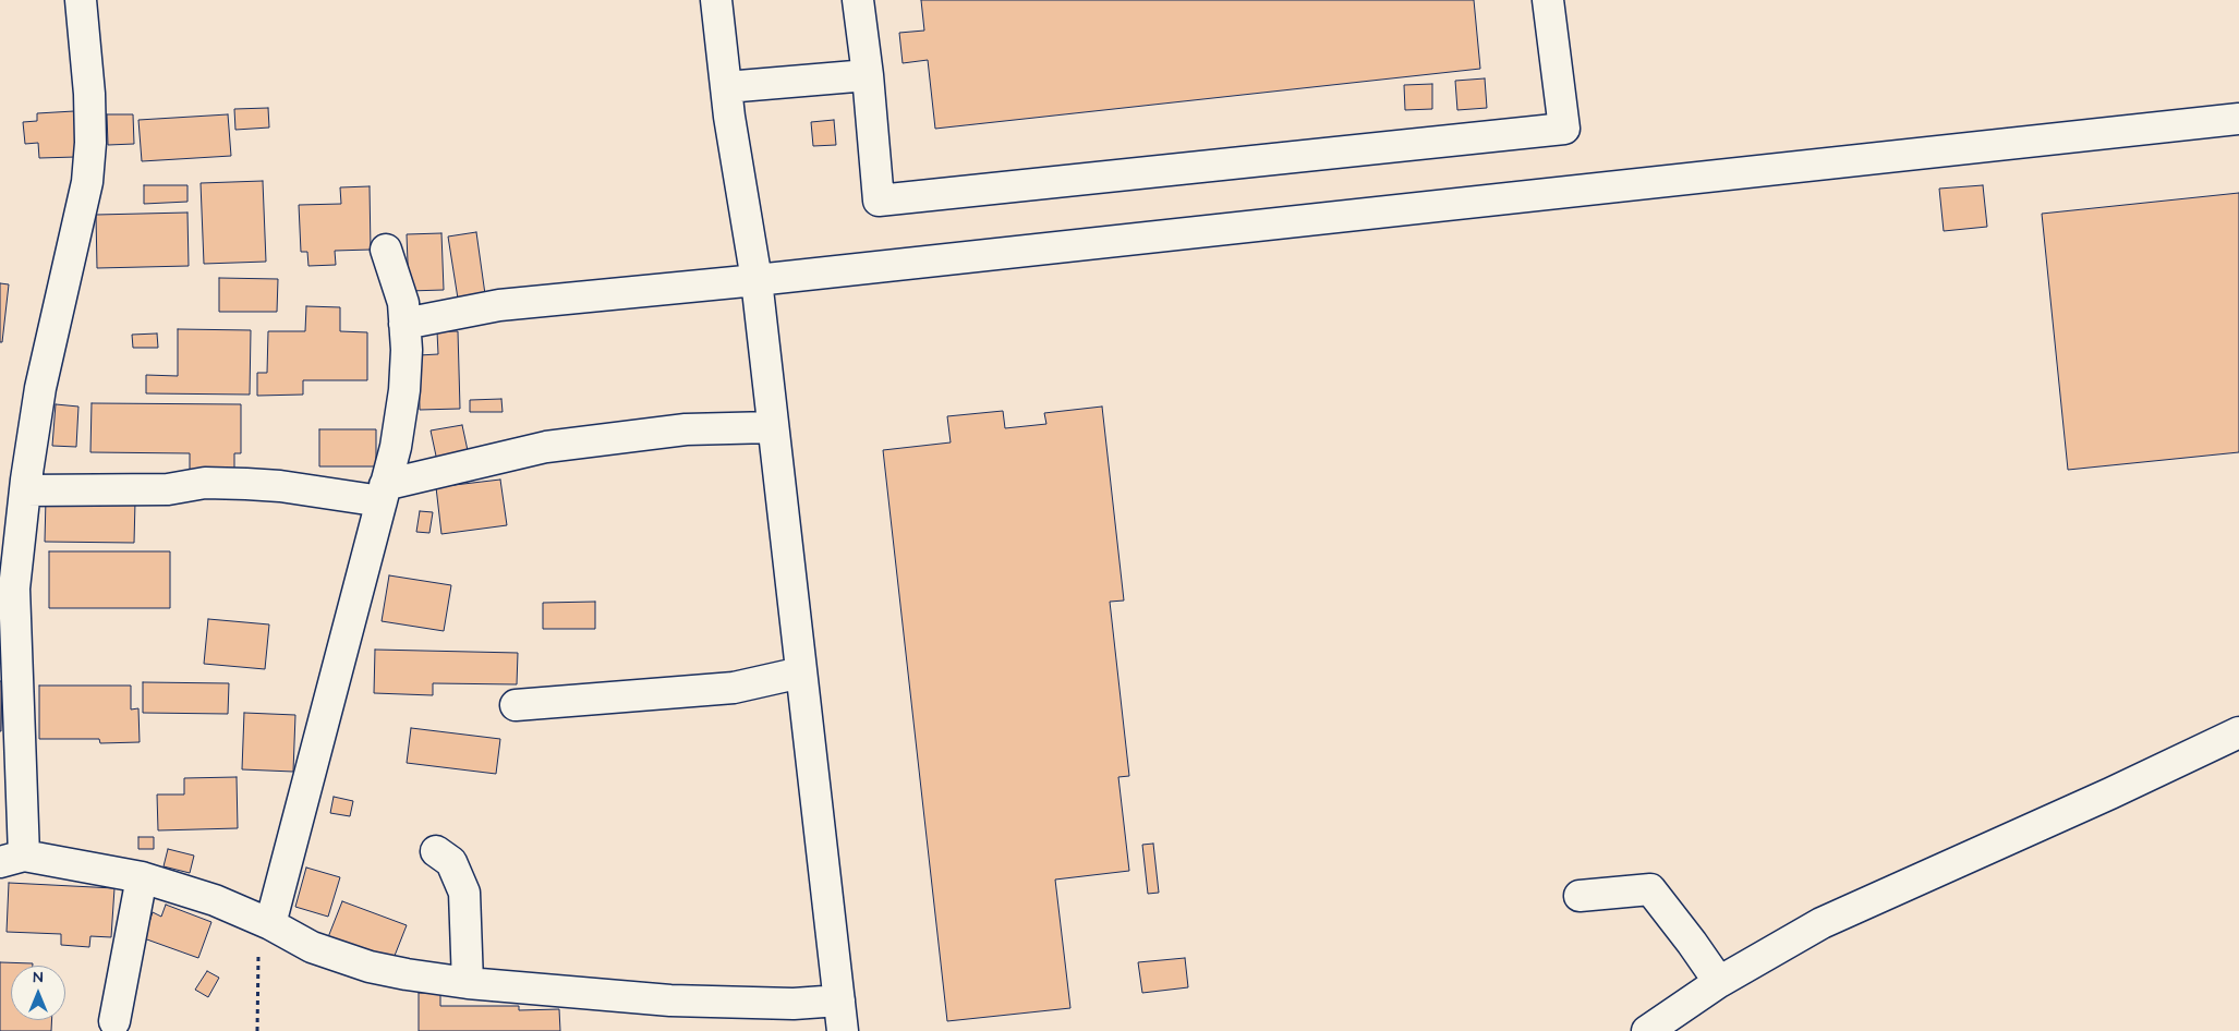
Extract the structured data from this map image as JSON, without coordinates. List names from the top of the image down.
{
  "north": "top"
}
